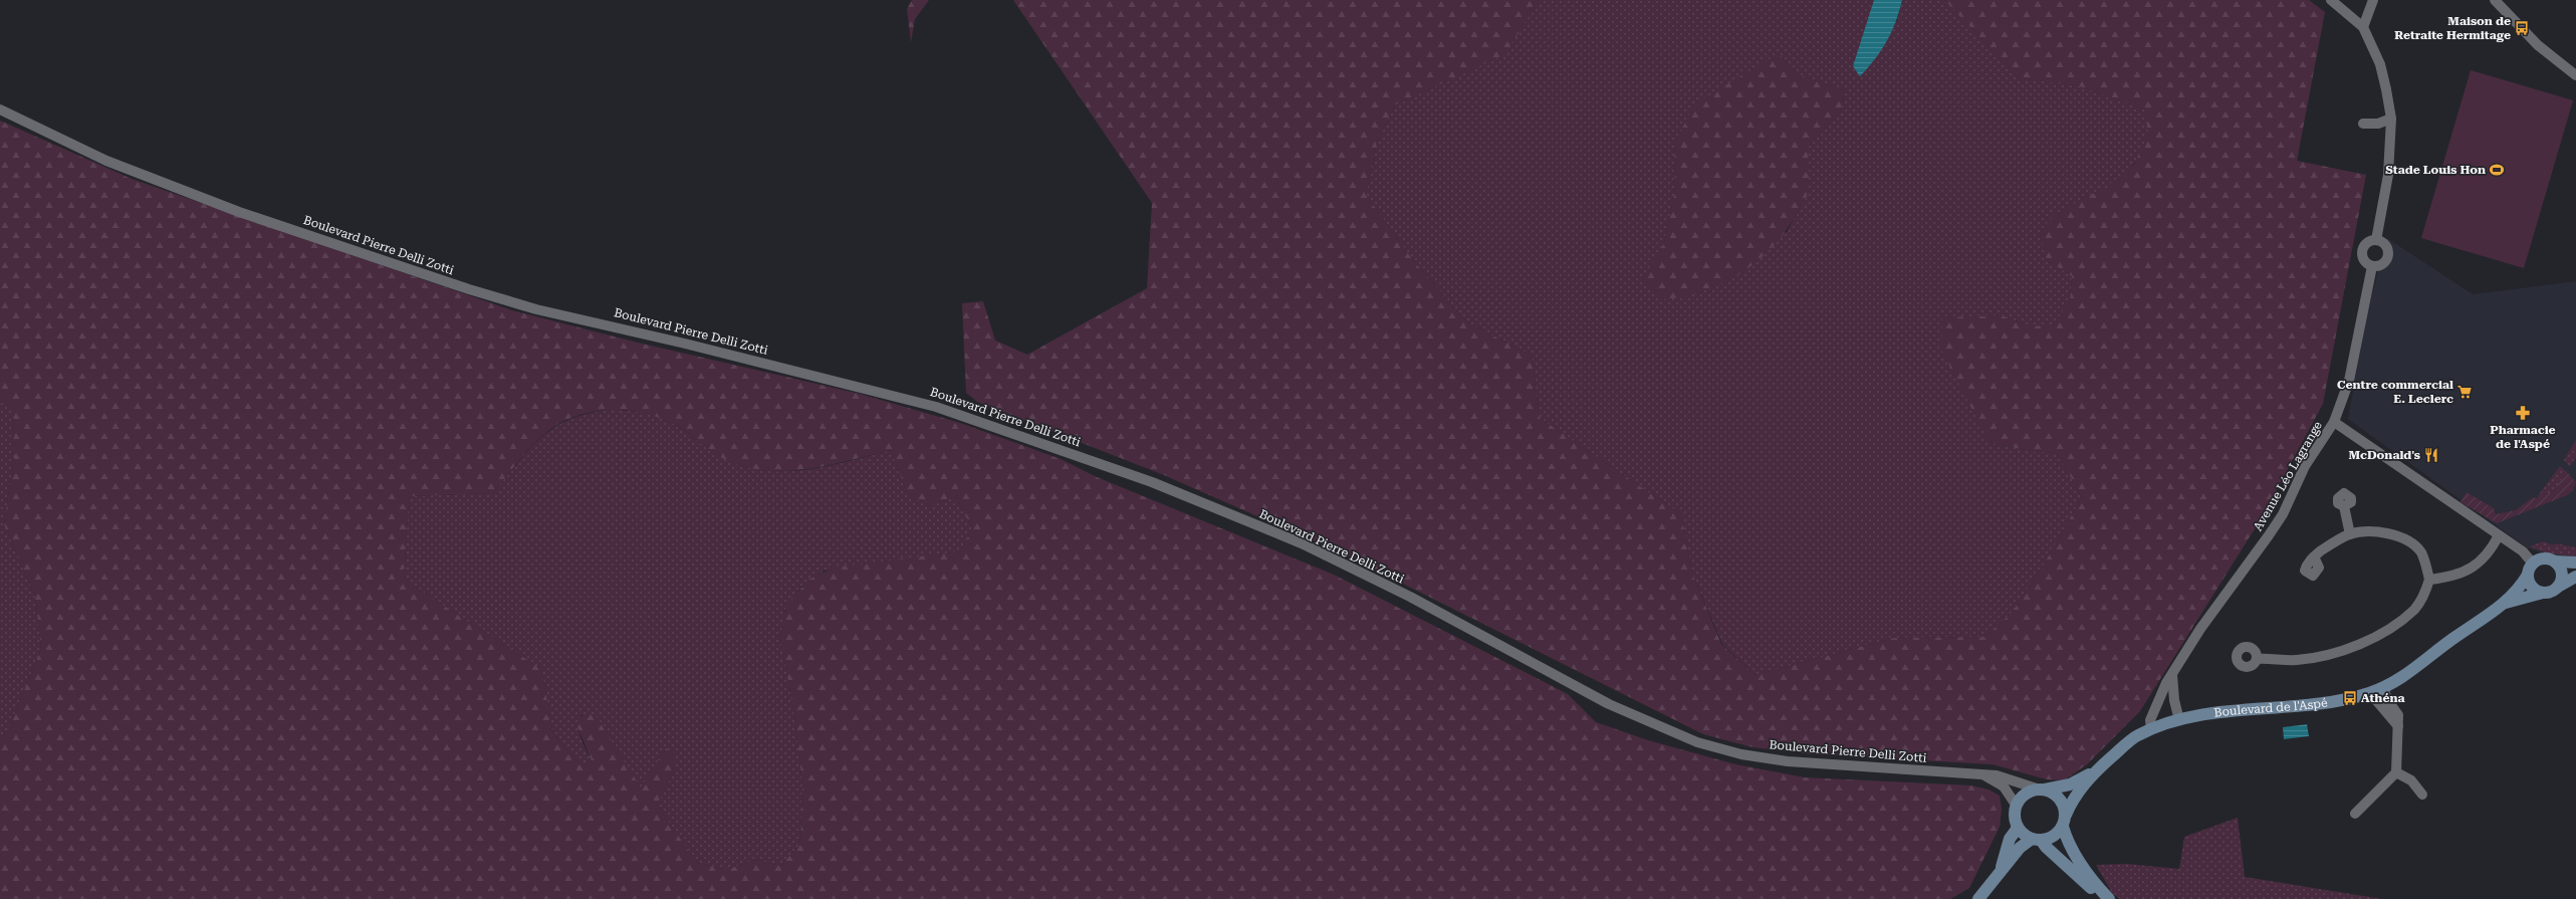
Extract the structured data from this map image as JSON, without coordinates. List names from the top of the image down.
{
  "streets": {
    "street": ["Boulevard Pierre Delli Zotti", "Avenue Léo Lagrange", "Boulevard de l'Aspé"]
  },
  "crossings": [
    ["Boulevard Pierre Delli Zotti", "Boulevard de l'Aspé"],
    ["Avenue Léo Lagrange", "Boulevard de l'Aspé"]
  ],
  "places": {
    "bus stop": ["Maison de Retraite Hermitage", "Athéna"],
    "sports": ["Stade Louis Hon"],
    "supermarket": ["Centre commercial E. Leclerc"],
    "pharmacy": ["Pharmacie de l'Aspé"],
    "restaurant": ["McDonald's"]
  }
}
